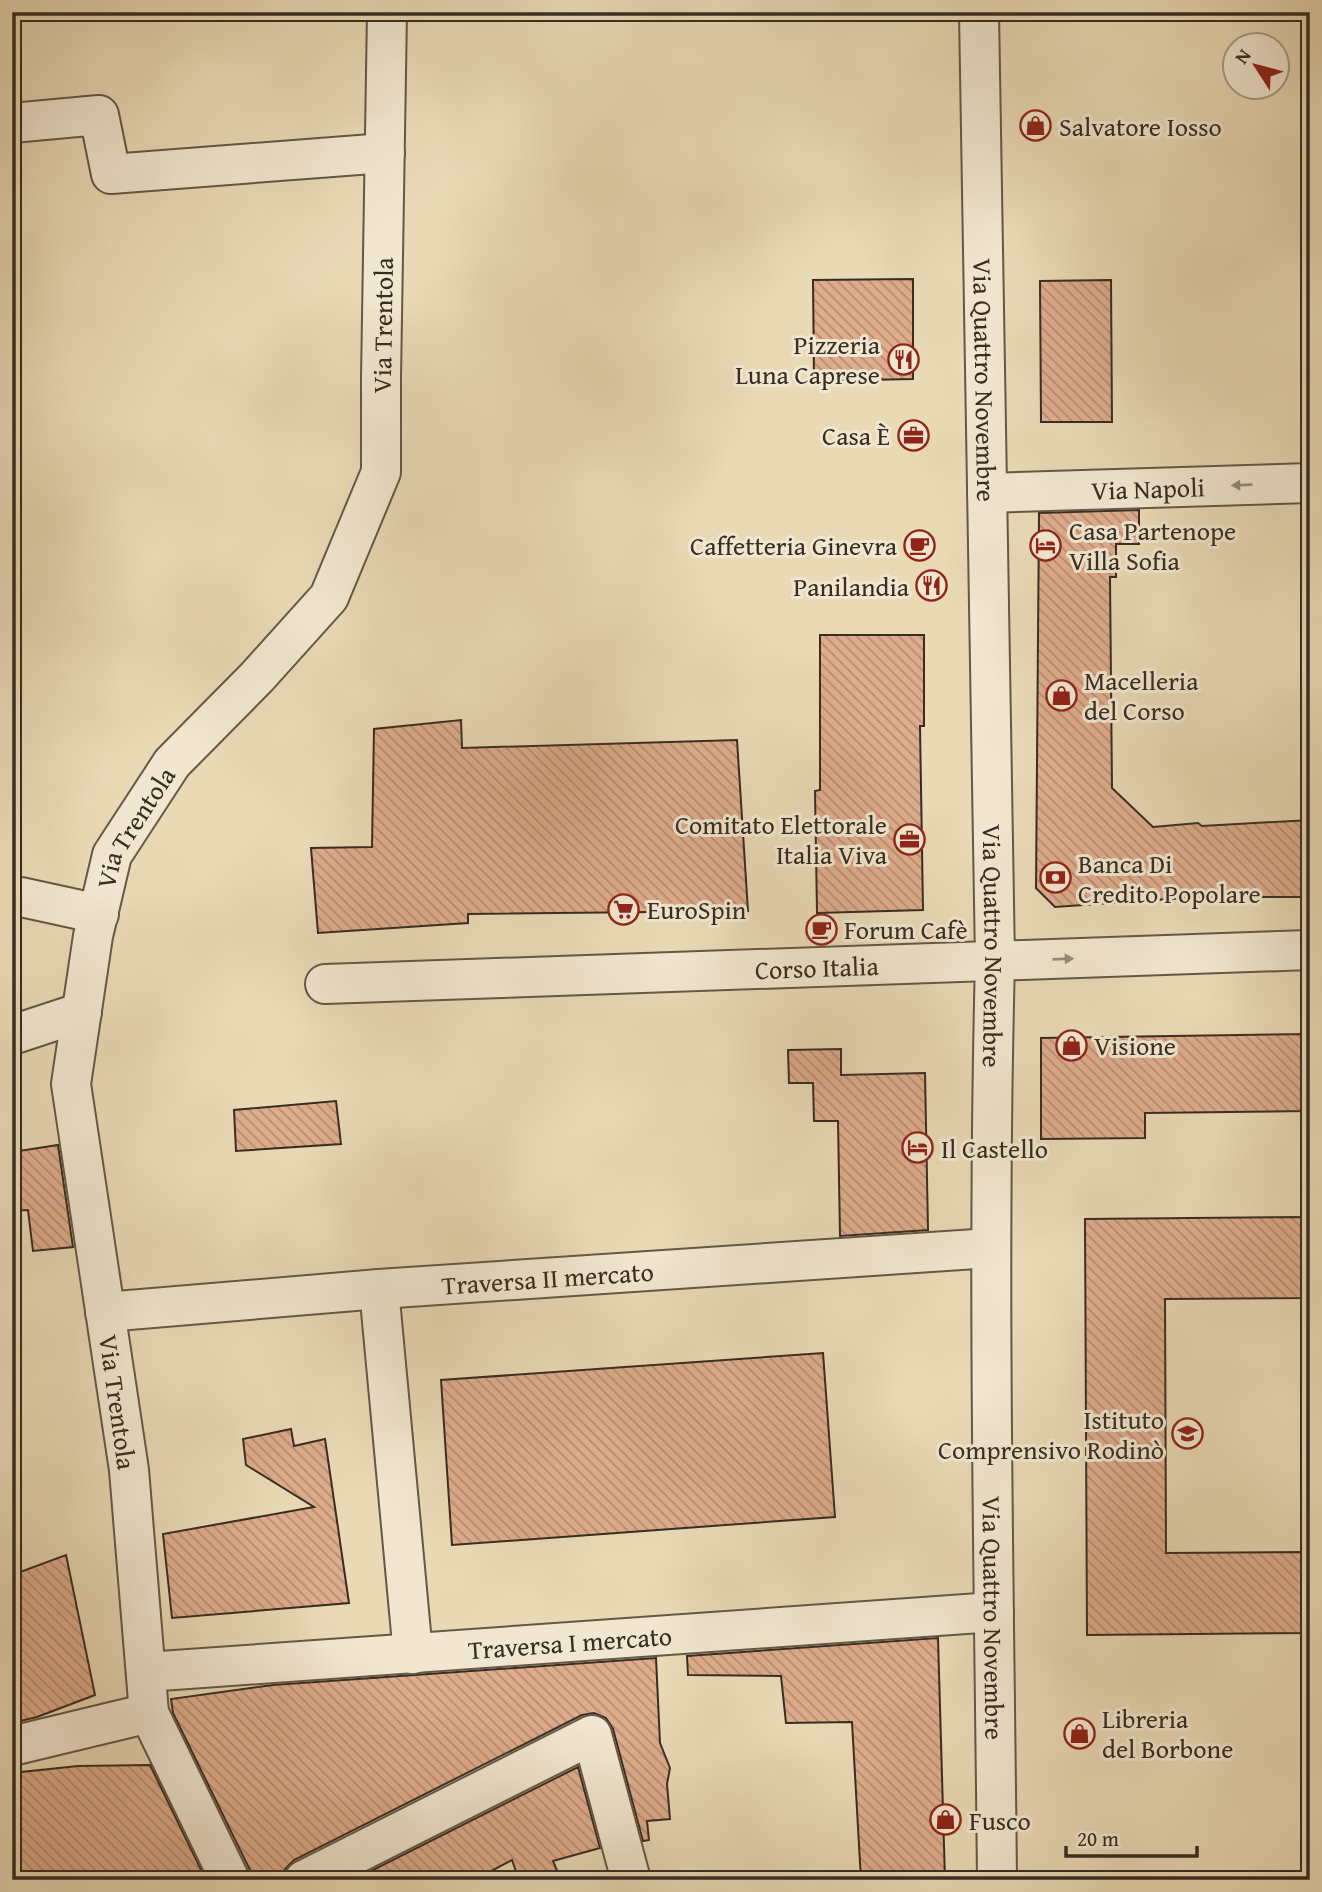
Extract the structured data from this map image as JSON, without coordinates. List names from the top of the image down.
{
  "streets": {
    "street": [
      "Via Trentola",
      "Via Quattro Novembre",
      "Via Napoli",
      "Corso Italia",
      "Traversa II mercato",
      "Traversa I mercato"
    ]
  },
  "crossings": [
    ["Via Trentola", "Traversa II mercato"],
    ["Via Trentola", "Traversa I mercato"],
    ["Via Quattro Novembre", "Via Napoli"],
    ["Via Quattro Novembre", "Corso Italia"],
    ["Via Quattro Novembre", "Traversa II mercato"],
    ["Via Quattro Novembre", "Traversa I mercato"]
  ],
  "one_way": ["Via Napoli"],
  "places": {
    "shop": [
      "Salvatore Iosso",
      "Macelleria del Corso",
      "Visione",
      "Libreria del Borbone",
      "Fusco"
    ],
    "restaurant": ["Pizzeria Luna Caprese", "Panilandia"],
    "office": ["Casa È", "Comitato Elettorale Italia Viva"],
    "cafe": ["Caffetteria Ginevra", "Forum Cafè"],
    "hotel": ["Casa Partenope Villa Sofia", "Il Castello"],
    "bank": ["Banca Di Credito Popolare"],
    "supermarket": ["EuroSpin"],
    "school or university": ["Istituto Comprensivo Rodinò"]
  },
  "scale_bar": "20 m",
  "north": "top left"
}
